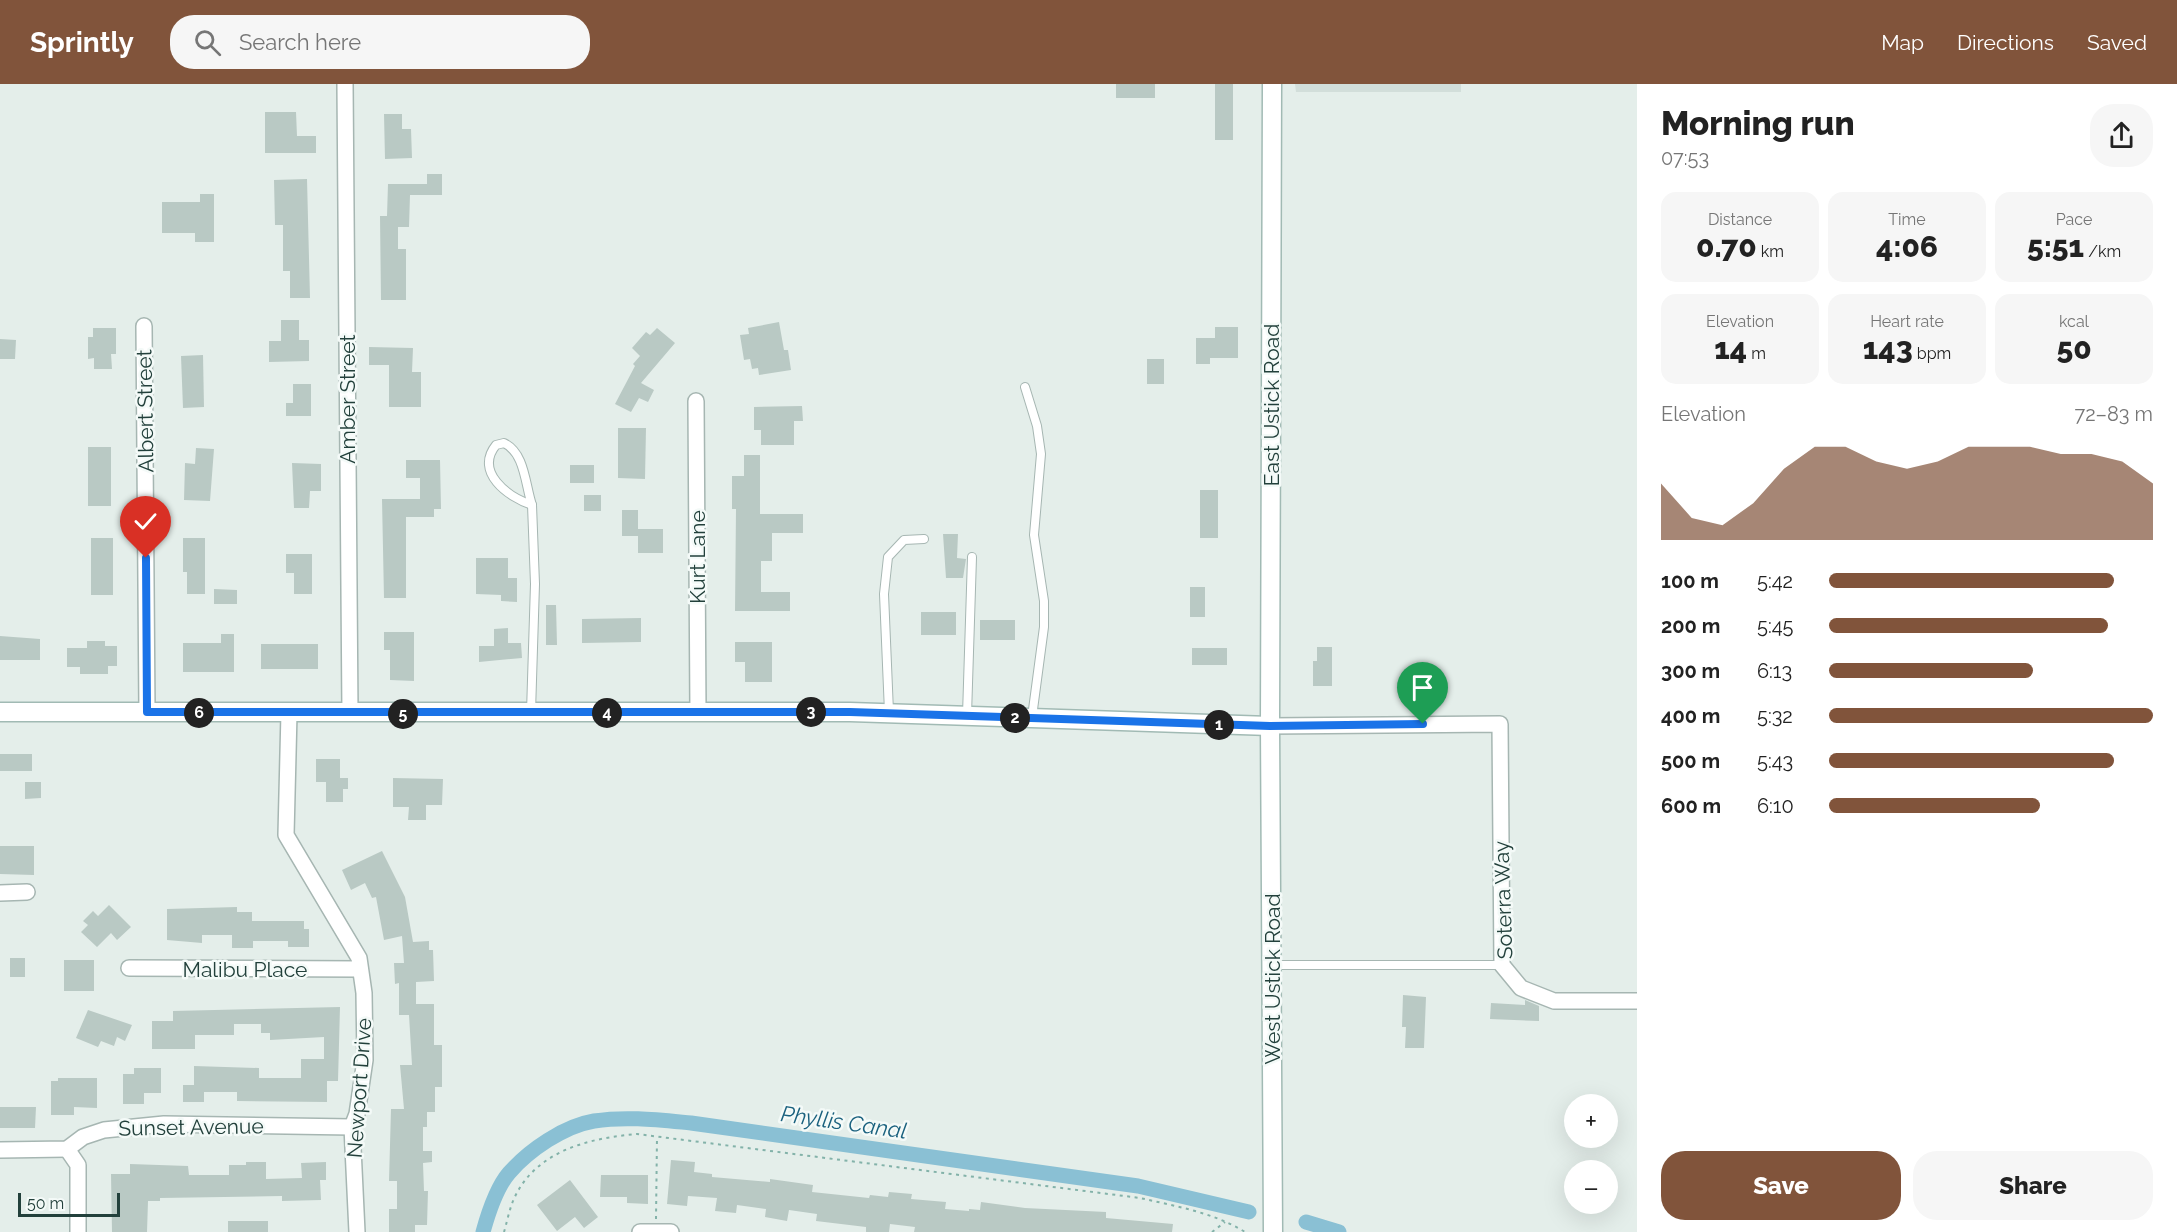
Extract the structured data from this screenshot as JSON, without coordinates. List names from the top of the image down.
{
  "streets": {
    "street": [
      "Amber Street",
      "East Ustick Road",
      "Albert Street",
      "Kurt Lane",
      "Soterra Way",
      "Malibu Place",
      "West Ustick Road",
      "Newport Drive",
      "Sunset Avenue"
    ]
  },
  "crossings": [
    ["East Ustick Road", "Soterra Way"],
    ["East Ustick Road", "West Ustick Road"],
    ["Soterra Way", "West Ustick Road"],
    ["Malibu Place", "Newport Drive"],
    ["Newport Drive", "Sunset Avenue"]
  ],
  "water": ["Phyllis Canal"],
  "scale_bar": "50 m",
  "page": {
    "header": "Sprintly",
    "search": "Search here",
    "nav": ["Map", "Directions", "Saved"],
    "heading": ["Morning run", "07:53"],
    "stats": [
      ["Distance", "0.70 km"],
      ["Time", "4:06"],
      ["Pace", "5:51 /km"],
      ["Elevation", "14 m"],
      ["Heart rate", "143 bpm"],
      ["kcal", "50"]
    ],
    "chart": ["Elevation", "72–83 m"],
    "list": [
      {
        "name": "100 m",
        "note": "5:42"
      },
      {
        "name": "200 m",
        "note": "5:45"
      },
      {
        "name": "300 m",
        "note": "6:13"
      },
      {
        "name": "400 m",
        "note": "5:32"
      },
      {
        "name": "500 m",
        "note": "5:43"
      },
      {
        "name": "600 m",
        "note": "6:10"
      }
    ],
    "pins": [
      "3",
      "4",
      "6",
      "5",
      "2",
      "1"
    ],
    "map_buttons": ["+", "−"],
    "buttons": ["Save", "Share"],
    "scale": "50 m"
  }
}
